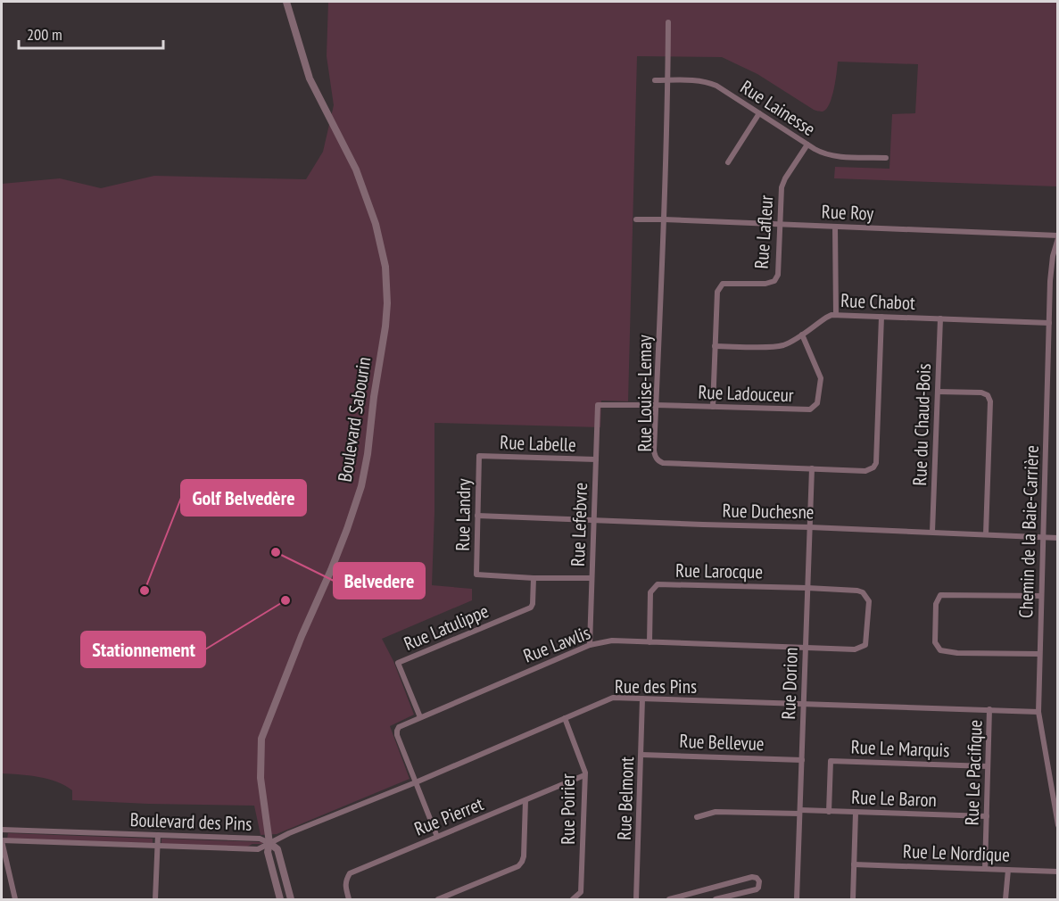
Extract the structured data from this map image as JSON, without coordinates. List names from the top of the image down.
{
  "streets": {
    "street": [
      "Rue Lainesse",
      "Rue Roy",
      "Rue Lafleur",
      "Rue Chabot",
      "Rue Louise-Lemay",
      "Rue Ladouceur",
      "Boulevard Sabourin",
      "Rue du Chaud-Bois",
      "Rue Labelle",
      "Rue Duchesne",
      "Rue Landry",
      "Rue Lefebvre",
      "Chemin de la Baie-Carrière",
      "Rue Larocque",
      "Rue Latulippe",
      "Rue Lawlis",
      "Rue Dorion",
      "Rue des Pins",
      "Rue Bellevue",
      "Rue Le Marquis",
      "Rue Le Pacifique",
      "Rue Belmont",
      "Rue Le Baron",
      "Rue Poirier",
      "Rue Pierret",
      "Boulevard des Pins",
      "Rue Le Nordique"
    ]
  },
  "crossings": [
    ["Rue Lainesse", "Rue Lafleur"],
    ["Rue Lainesse", "Rue Louise-Lemay"],
    ["Rue Roy", "Rue Lafleur"],
    ["Rue Roy", "Rue Louise-Lemay"],
    ["Rue Roy", "Chemin de la Baie-Carrière"],
    ["Rue Lafleur", "Rue Chabot"],
    ["Rue Lafleur", "Rue Ladouceur"],
    ["Rue Chabot", "Rue Louise-Lemay"],
    ["Rue Chabot", "Rue Ladouceur"],
    ["Rue Chabot", "Rue du Chaud-Bois"],
    ["Rue Chabot", "Chemin de la Baie-Carrière"],
    ["Rue Louise-Lemay", "Rue Ladouceur"],
    ["Rue Louise-Lemay", "Rue Dorion"],
    ["Rue Ladouceur", "Rue Lefebvre"],
    ["Boulevard Sabourin", "Rue des Pins"],
    ["Boulevard Sabourin", "Boulevard des Pins"],
    ["Rue du Chaud-Bois", "Rue Duchesne"],
    ["Rue Labelle", "Rue Landry"],
    ["Rue Labelle", "Rue Lefebvre"],
    ["Rue Duchesne", "Rue Landry"],
    ["Rue Duchesne", "Rue Lefebvre"],
    ["Rue Duchesne", "Chemin de la Baie-Carrière"],
    ["Rue Duchesne", "Rue Dorion"],
    ["Rue Landry", "Rue Latulippe"],
    ["Rue Lefebvre", "Rue Lawlis"],
    ["Chemin de la Baie-Carrière", "Rue des Pins"],
    ["Rue Larocque", "Rue Lawlis"],
    ["Rue Larocque", "Rue Dorion"],
    ["Rue Latulippe", "Rue Lawlis"],
    ["Rue Lawlis", "Rue Dorion"],
    ["Rue Lawlis", "Rue des Pins"],
    ["Rue Dorion", "Rue des Pins"],
    ["Rue Dorion", "Rue Bellevue"],
    ["Rue Dorion", "Rue Le Baron"],
    ["Rue des Pins", "Rue Le Pacifique"],
    ["Rue des Pins", "Rue Belmont"],
    ["Rue des Pins", "Rue Poirier"],
    ["Rue des Pins", "Boulevard des Pins"],
    ["Rue Bellevue", "Rue Belmont"],
    ["Rue Le Marquis", "Rue Le Pacifique"],
    ["Rue Le Marquis", "Rue Le Baron"],
    ["Rue Le Pacifique", "Rue Le Baron"],
    ["Rue Le Pacifique", "Rue Le Nordique"],
    ["Rue Poirier", "Rue Pierret"]
  ],
  "places": ["Belvedere", "Golf Belvedère", "Stationnement"],
  "scale_bar": "200 m"
}
